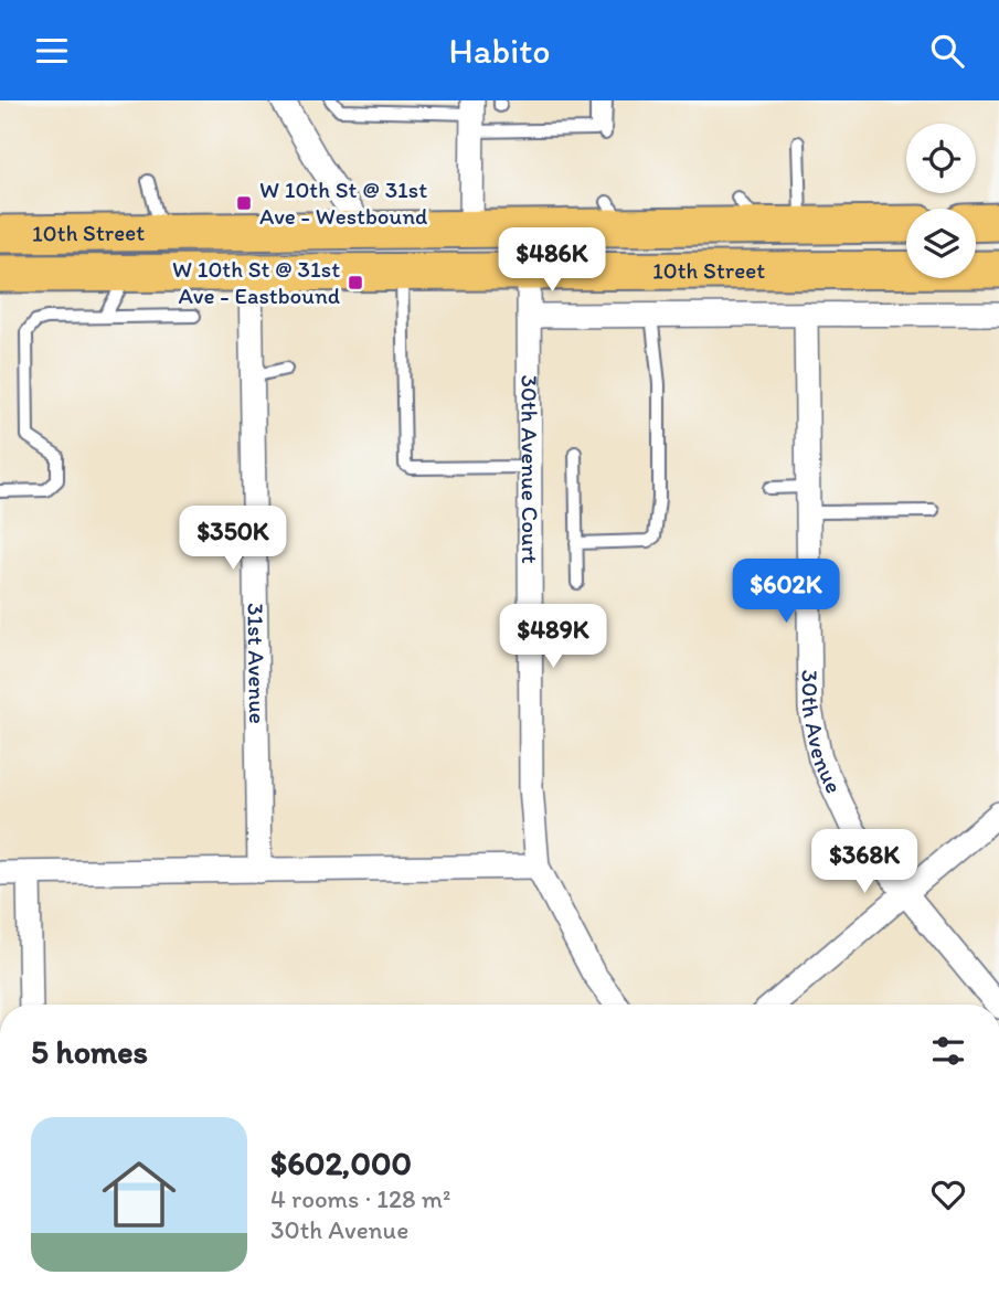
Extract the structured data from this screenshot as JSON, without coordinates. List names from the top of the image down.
{
  "streets": {
    "main road": ["10th Street"],
    "street": ["30th Avenue Court", "31st Avenue", "30th Avenue"]
  },
  "crossings": [
    ["10th Street", "30th Avenue Court"],
    ["10th Street", "31st Avenue"]
  ],
  "places": {
    "transit": ["W 10th St @ 31st Ave - Westbound", "W 10th St @ 31st Ave - Eastbound"]
  },
  "page": {
    "header": "Habito",
    "price": [
      "$486K",
      "$350K",
      "$602K",
      "$489K",
      "$368K"
    ],
    "heading": "5 homes",
    "list": [
      {
        "name": "$602,000",
        "note": "4 rooms · 128 m² · 30th Avenue"
      }
    ]
  }
}
